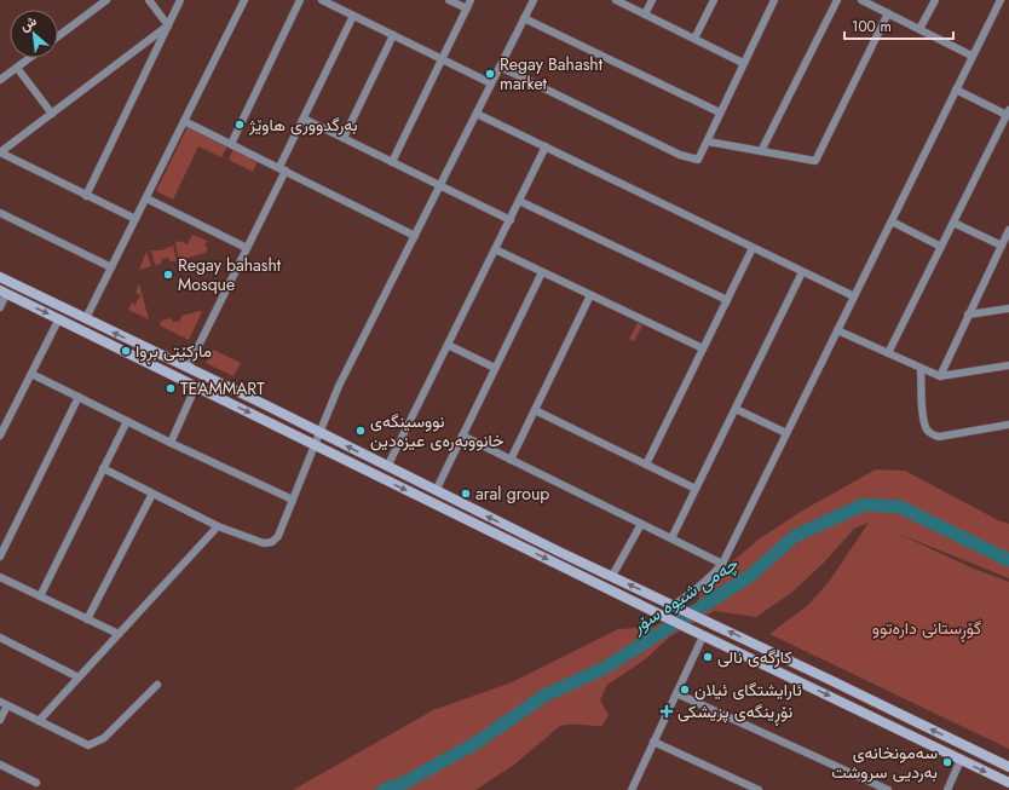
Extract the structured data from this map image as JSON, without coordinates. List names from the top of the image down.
{
  "water": ["چەمی شیوە سۆر"],
  "parks": ["گۆڕستانی دارەتوو"],
  "places": {
    "other": [
      "Regay Bahasht market",
      "بەرگدووری هاوێژ",
      "Regay bahasht Mosque",
      "مارکێتی بڕوا",
      "TEAMMART",
      "نووسینگەی خانووبەرەی عیزەدین",
      "aral group",
      "کارگەی نالی",
      "ئارایشتگای ئیلان",
      "سەمونخانەی بەردیی سروشت"
    ],
    "health": ["نۆڕینگەی پزیشکی"]
  },
  "scale_bar": "100 m",
  "north": "top left"
}
